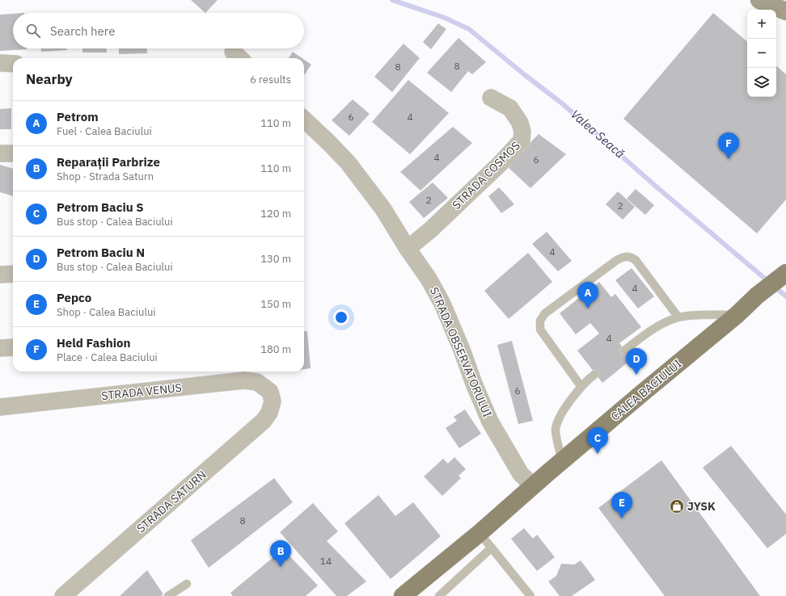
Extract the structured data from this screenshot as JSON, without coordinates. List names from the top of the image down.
{
  "streets": {
    "main road": ["CALEA BACIULUI"],
    "street": [
      "STRADA COSMOS",
      "STRADA OBSERVATORULUI",
      "STRADA VENUS",
      "STRADA SATURN"
    ]
  },
  "crossings": [
    ["STRADA COSMOS", "STRADA OBSERVATORULUI"],
    ["STRADA OBSERVATORULUI", "CALEA BACIULUI"],
    ["STRADA VENUS", "STRADA SATURN"]
  ],
  "water": ["Valea Seacă"],
  "places": {
    "shop": ["JYSK"]
  },
  "house_numbers": [
    "8",
    "8",
    "6",
    "4",
    "4",
    "6",
    "2",
    "2",
    "4",
    "4",
    "4",
    "6",
    "8",
    "14"
  ],
  "page": {
    "map_buttons": ["+", "−"],
    "search": "Search here",
    "heading": ["Nearby", "6 results"],
    "list": [
      {
        "mark": "A",
        "name": "Petrom",
        "note": "Fuel · Calea Baciului",
        "value": "110 m"
      },
      {
        "mark": "B",
        "name": "Reparații Parbrize",
        "note": "Shop · Strada Saturn",
        "value": "110 m"
      },
      {
        "mark": "C",
        "name": "Petrom Baciu S",
        "note": "Bus stop · Calea Baciului",
        "value": "120 m"
      },
      {
        "mark": "D",
        "name": "Petrom Baciu N",
        "note": "Bus stop · Calea Baciului",
        "value": "130 m"
      },
      {
        "mark": "E",
        "name": "Pepco",
        "note": "Shop · Calea Baciului",
        "value": "150 m"
      },
      {
        "mark": "F",
        "name": "Held Fashion",
        "note": "Place · Calea Baciului",
        "value": "180 m"
      }
    ],
    "pins": [
      "F",
      "A",
      "D",
      "C",
      "E",
      "B"
    ]
  }
}
